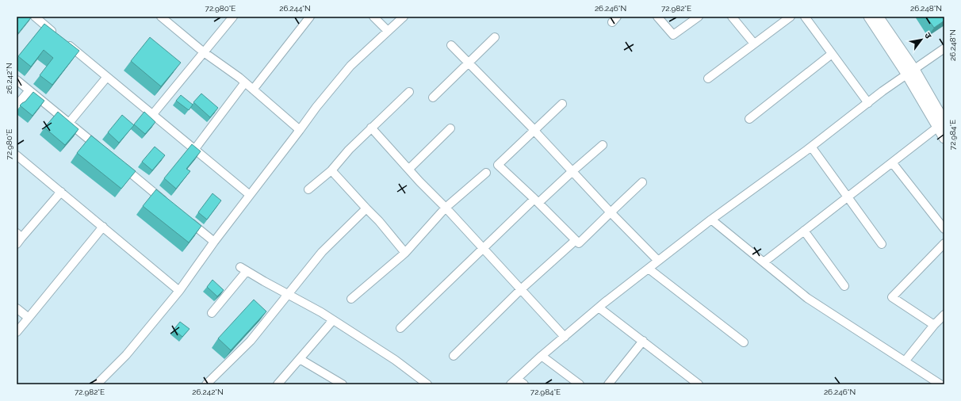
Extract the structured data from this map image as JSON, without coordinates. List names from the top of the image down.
{
  "north": "top right",
  "coordinates": [
    "72.980°E",
    "26.244°N",
    "26.246°N",
    "72.982°E",
    "26.248°N",
    "26.242°N",
    "72.984°E"
  ]
}
